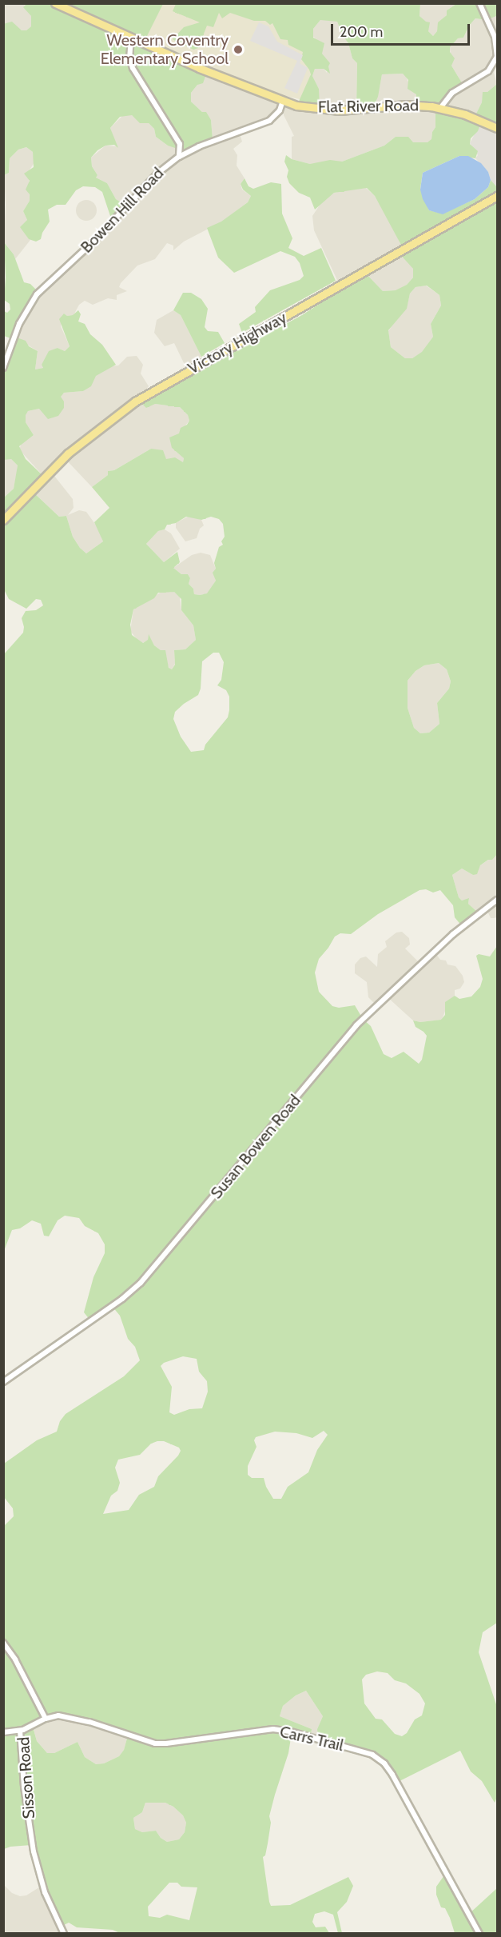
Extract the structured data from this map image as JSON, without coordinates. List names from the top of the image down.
{
  "streets": {
    "main road": ["Flat River Road", "Victory Highway"],
    "street": [
      "Bowen Hill Road",
      "Susan Bowen Road",
      "Carrs Trail",
      "Sisson Road"
    ]
  },
  "crossings": [
    ["Flat River Road", "Bowen Hill Road"],
    ["Carrs Trail", "Sisson Road"]
  ],
  "places": ["Western Coventry Elementary School"],
  "scale_bar": "200 m"
}
